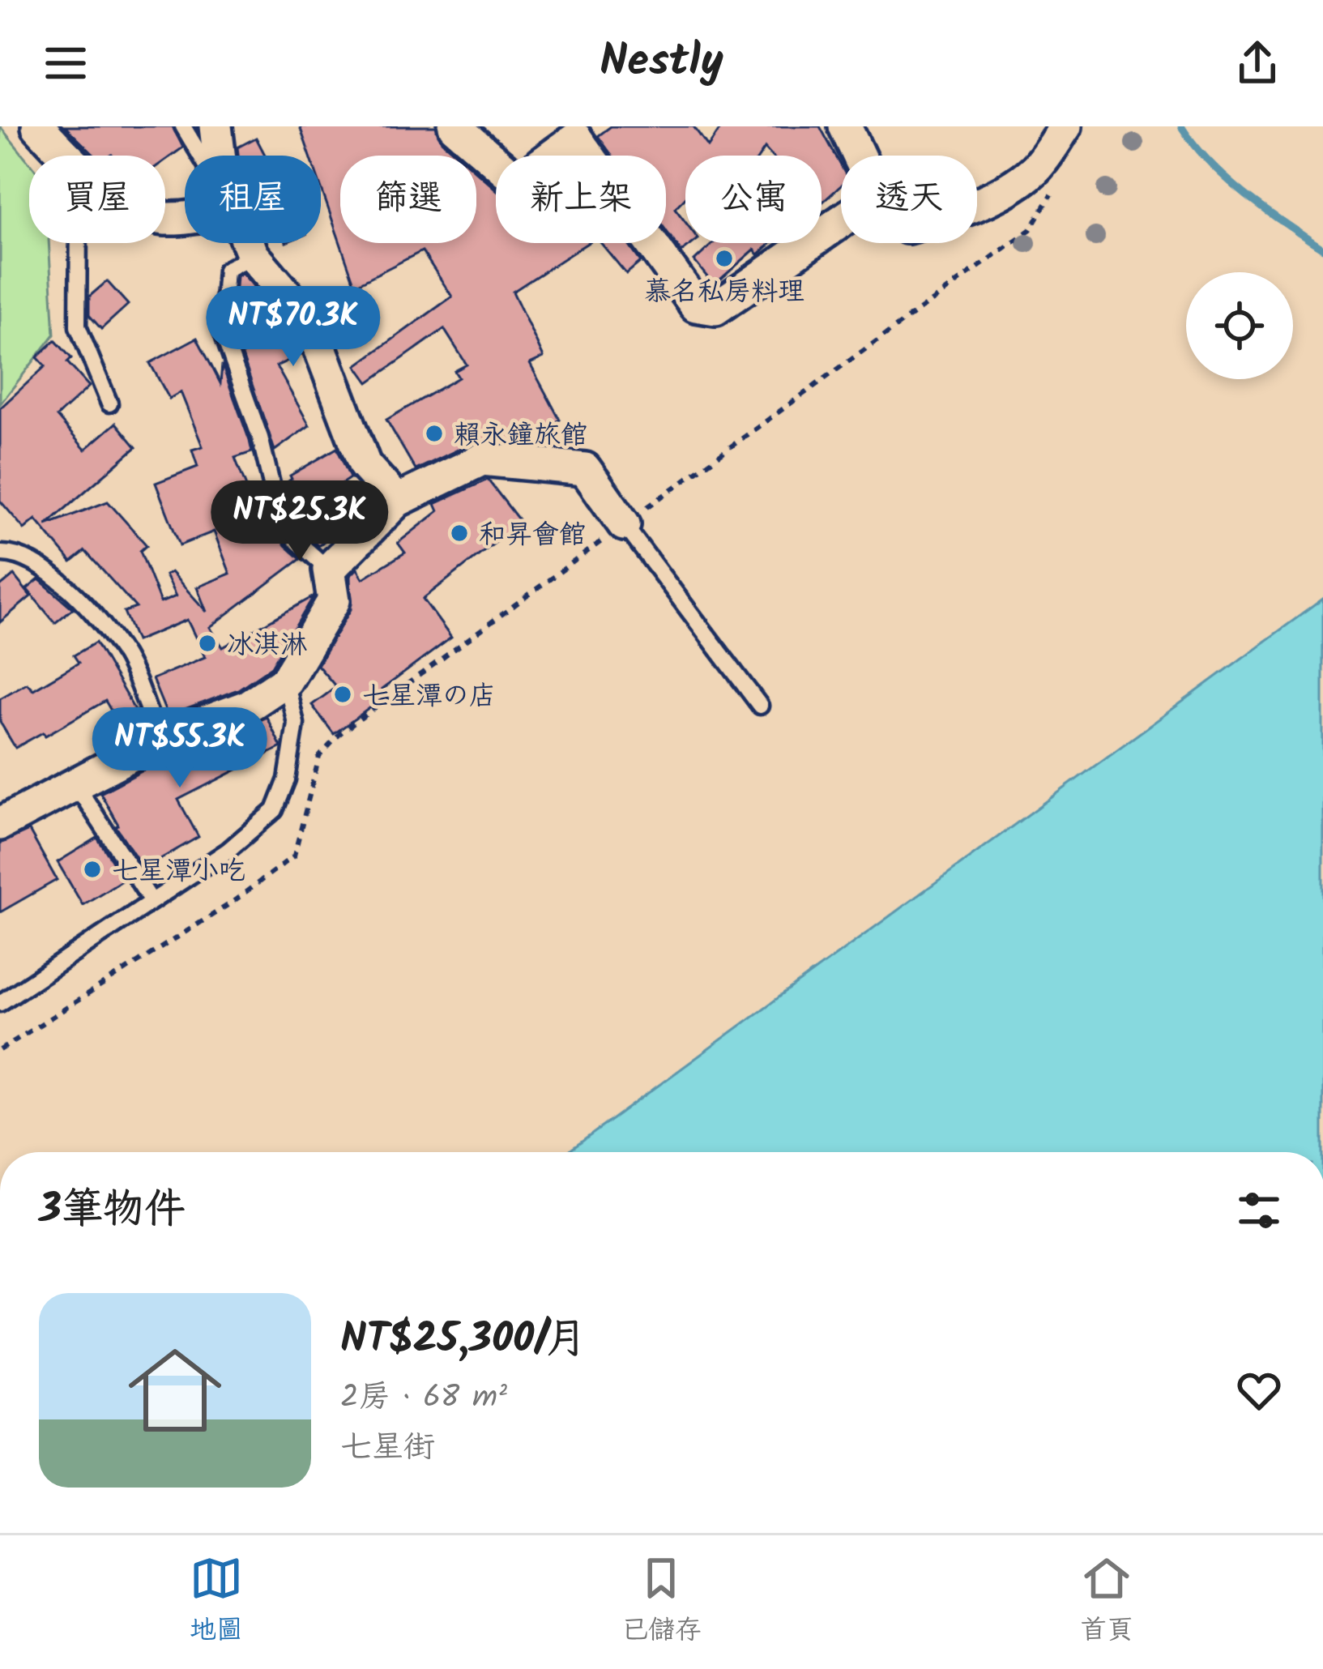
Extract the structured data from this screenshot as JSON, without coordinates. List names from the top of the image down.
{
  "places": [
    "慕名私房料理",
    "賴永鐘旅館",
    "和昇會館",
    "冰淇淋",
    "七星潭の店",
    "七星潭小吃"
  ],
  "page": {
    "header": "Nestly",
    "chip": [
      "買屋",
      "租屋",
      "篩選",
      "新上架",
      "公寓",
      "透天"
    ],
    "price": ["NT$70.3K", "NT$25.3K", "NT$55.3K"],
    "heading": "3筆物件",
    "list": [
      {
        "name": "NT$25,300/月",
        "note": "2房 · 68 m² · 七星街"
      }
    ],
    "tabs": ["地圖", "已儲存", "首頁"]
  }
}
